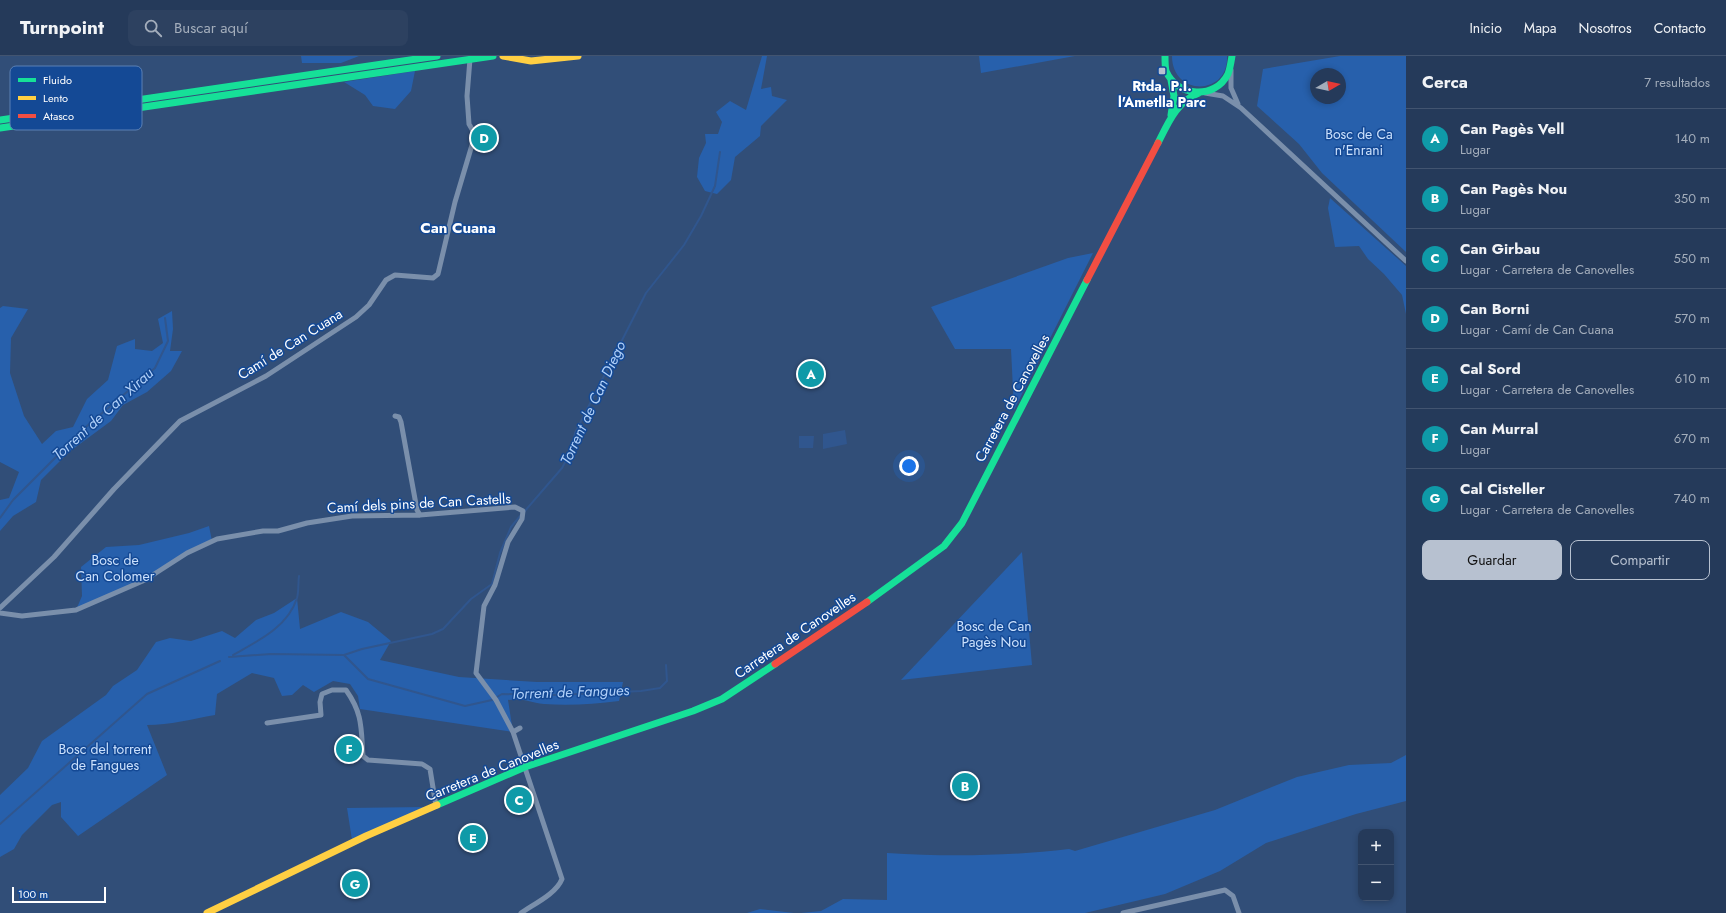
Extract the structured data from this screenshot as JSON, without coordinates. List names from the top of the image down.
{
  "streets": {
    "main road": ["Carretera de Canovelles"],
    "street": ["Camí de Can Cuana", "Camí dels pins de Can Castells"]
  },
  "crossings": [
    ["Carretera de Canovelles", "Camí dels pins de Can Castells"]
  ],
  "districts": ["Can Cuana"],
  "water": ["Torrent de Can Diego", "Torrent de Can Xirau", "Torrent de Fangues"],
  "parks": [
    "Bosc de Ca n'Enrani",
    "Bosc de Can Colomer",
    "Bosc de Can Pagès Nou",
    "Bosc del torrent de Fangues"
  ],
  "places": {
    "transit": ["Rtda. P.I. l'Ametlla Parc"]
  },
  "legend": ["Fluido", "Lento", "Atasco"],
  "scale_bar": "100 m",
  "north": "right",
  "page": {
    "header": "Turnpoint",
    "search": "Buscar aquí",
    "nav": [
      "Inicio",
      "Mapa",
      "Nosotros",
      "Contacto"
    ],
    "heading": ["Cerca", "7 resultados"],
    "list": [
      {
        "mark": "A",
        "name": "Can Pagès Vell",
        "note": "Lugar",
        "value": "140 m"
      },
      {
        "mark": "B",
        "name": "Can Pagès Nou",
        "note": "Lugar",
        "value": "350 m"
      },
      {
        "mark": "C",
        "name": "Can Girbau",
        "note": "Lugar · Carretera de Canovelles",
        "value": "550 m"
      },
      {
        "mark": "D",
        "name": "Can Borni",
        "note": "Lugar · Camí de Can Cuana",
        "value": "570 m"
      },
      {
        "mark": "E",
        "name": "Cal Sord",
        "note": "Lugar · Carretera de Canovelles",
        "value": "610 m"
      },
      {
        "mark": "F",
        "name": "Can Murral",
        "note": "Lugar",
        "value": "670 m"
      },
      {
        "mark": "G",
        "name": "Cal Cisteller",
        "note": "Lugar · Carretera de Canovelles",
        "value": "740 m"
      }
    ],
    "pins": [
      "D",
      "A",
      "F",
      "B",
      "C",
      "E",
      "G"
    ],
    "buttons": ["Guardar", "Compartir"],
    "map_buttons": ["+", "−"],
    "scale": "100 m"
  }
}
